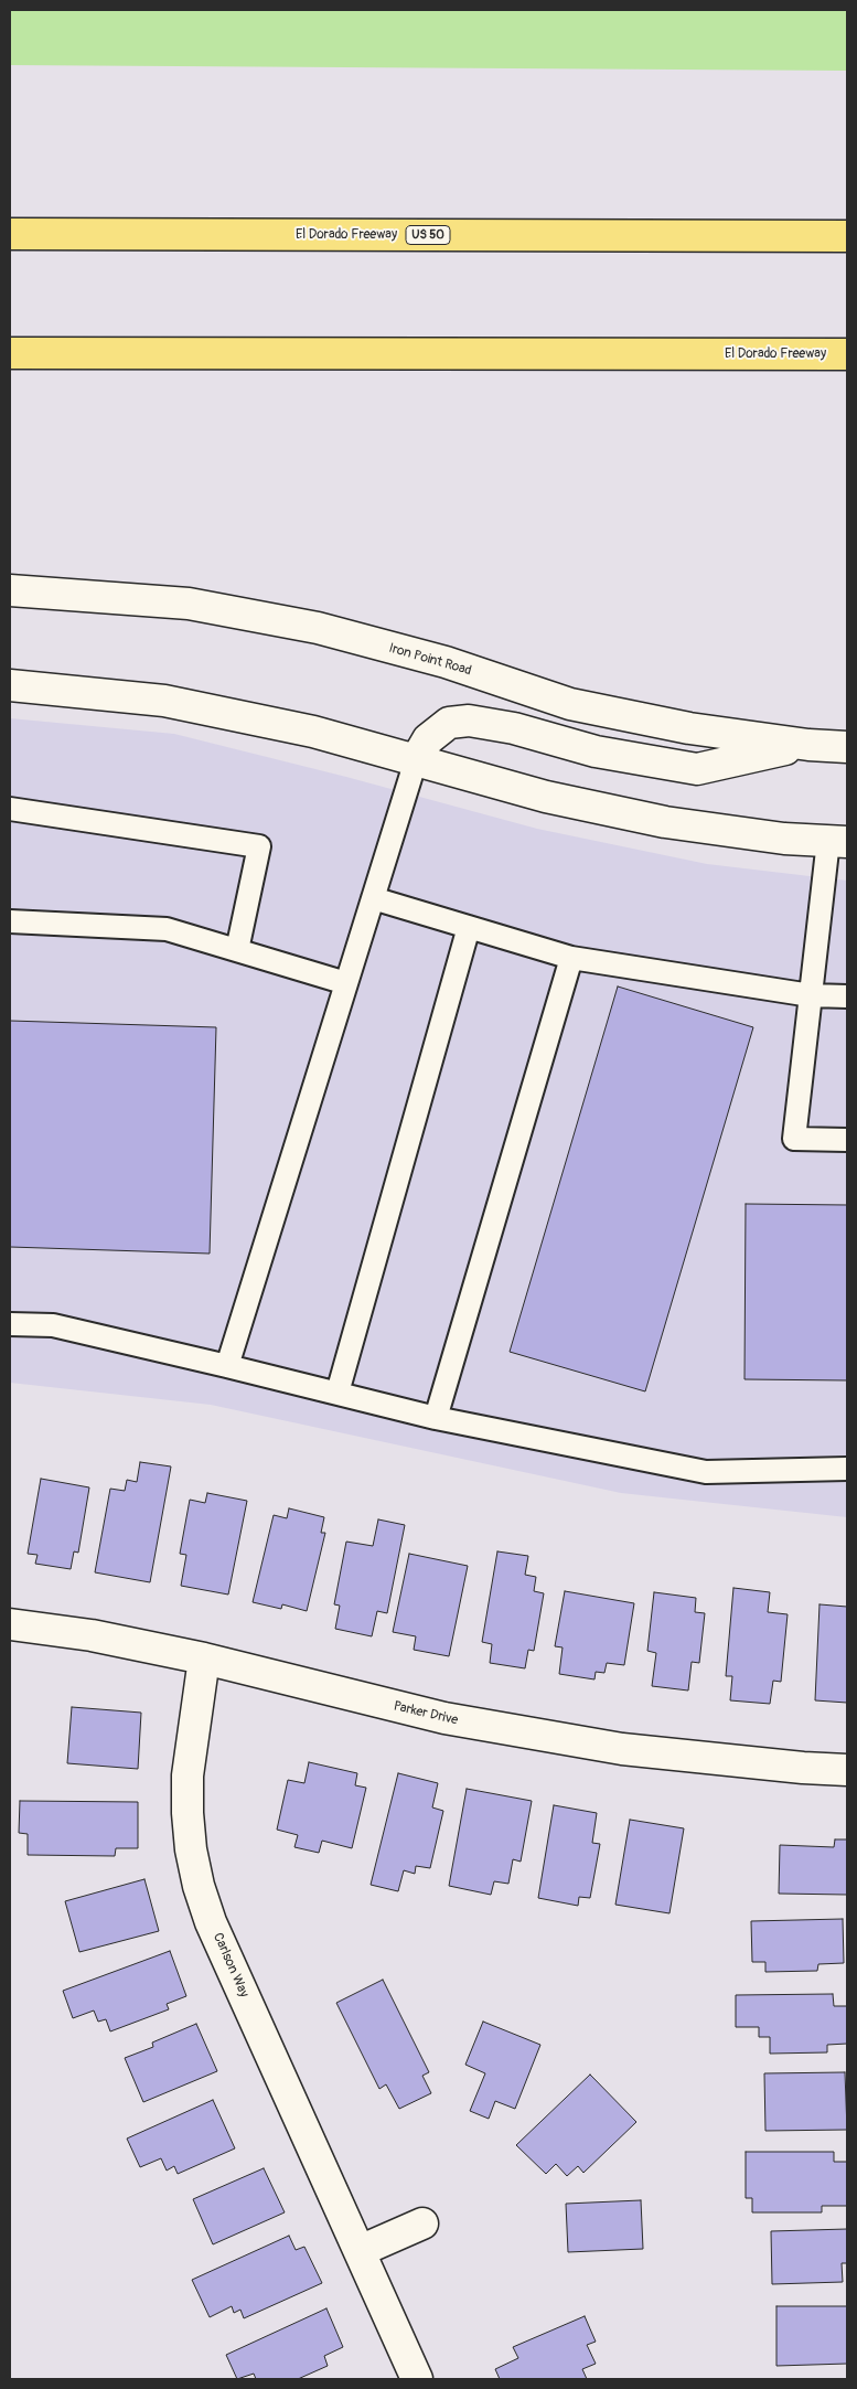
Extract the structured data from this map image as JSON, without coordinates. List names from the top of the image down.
{
  "streets": {
    "highway": ["El Dorado Freeway", "US 50"],
    "main road": ["Iron Point Road", "Parker Drive", "Carlson Way"]
  },
  "crossings": [
    ["Parker Drive", "Carlson Way"]
  ]
}
